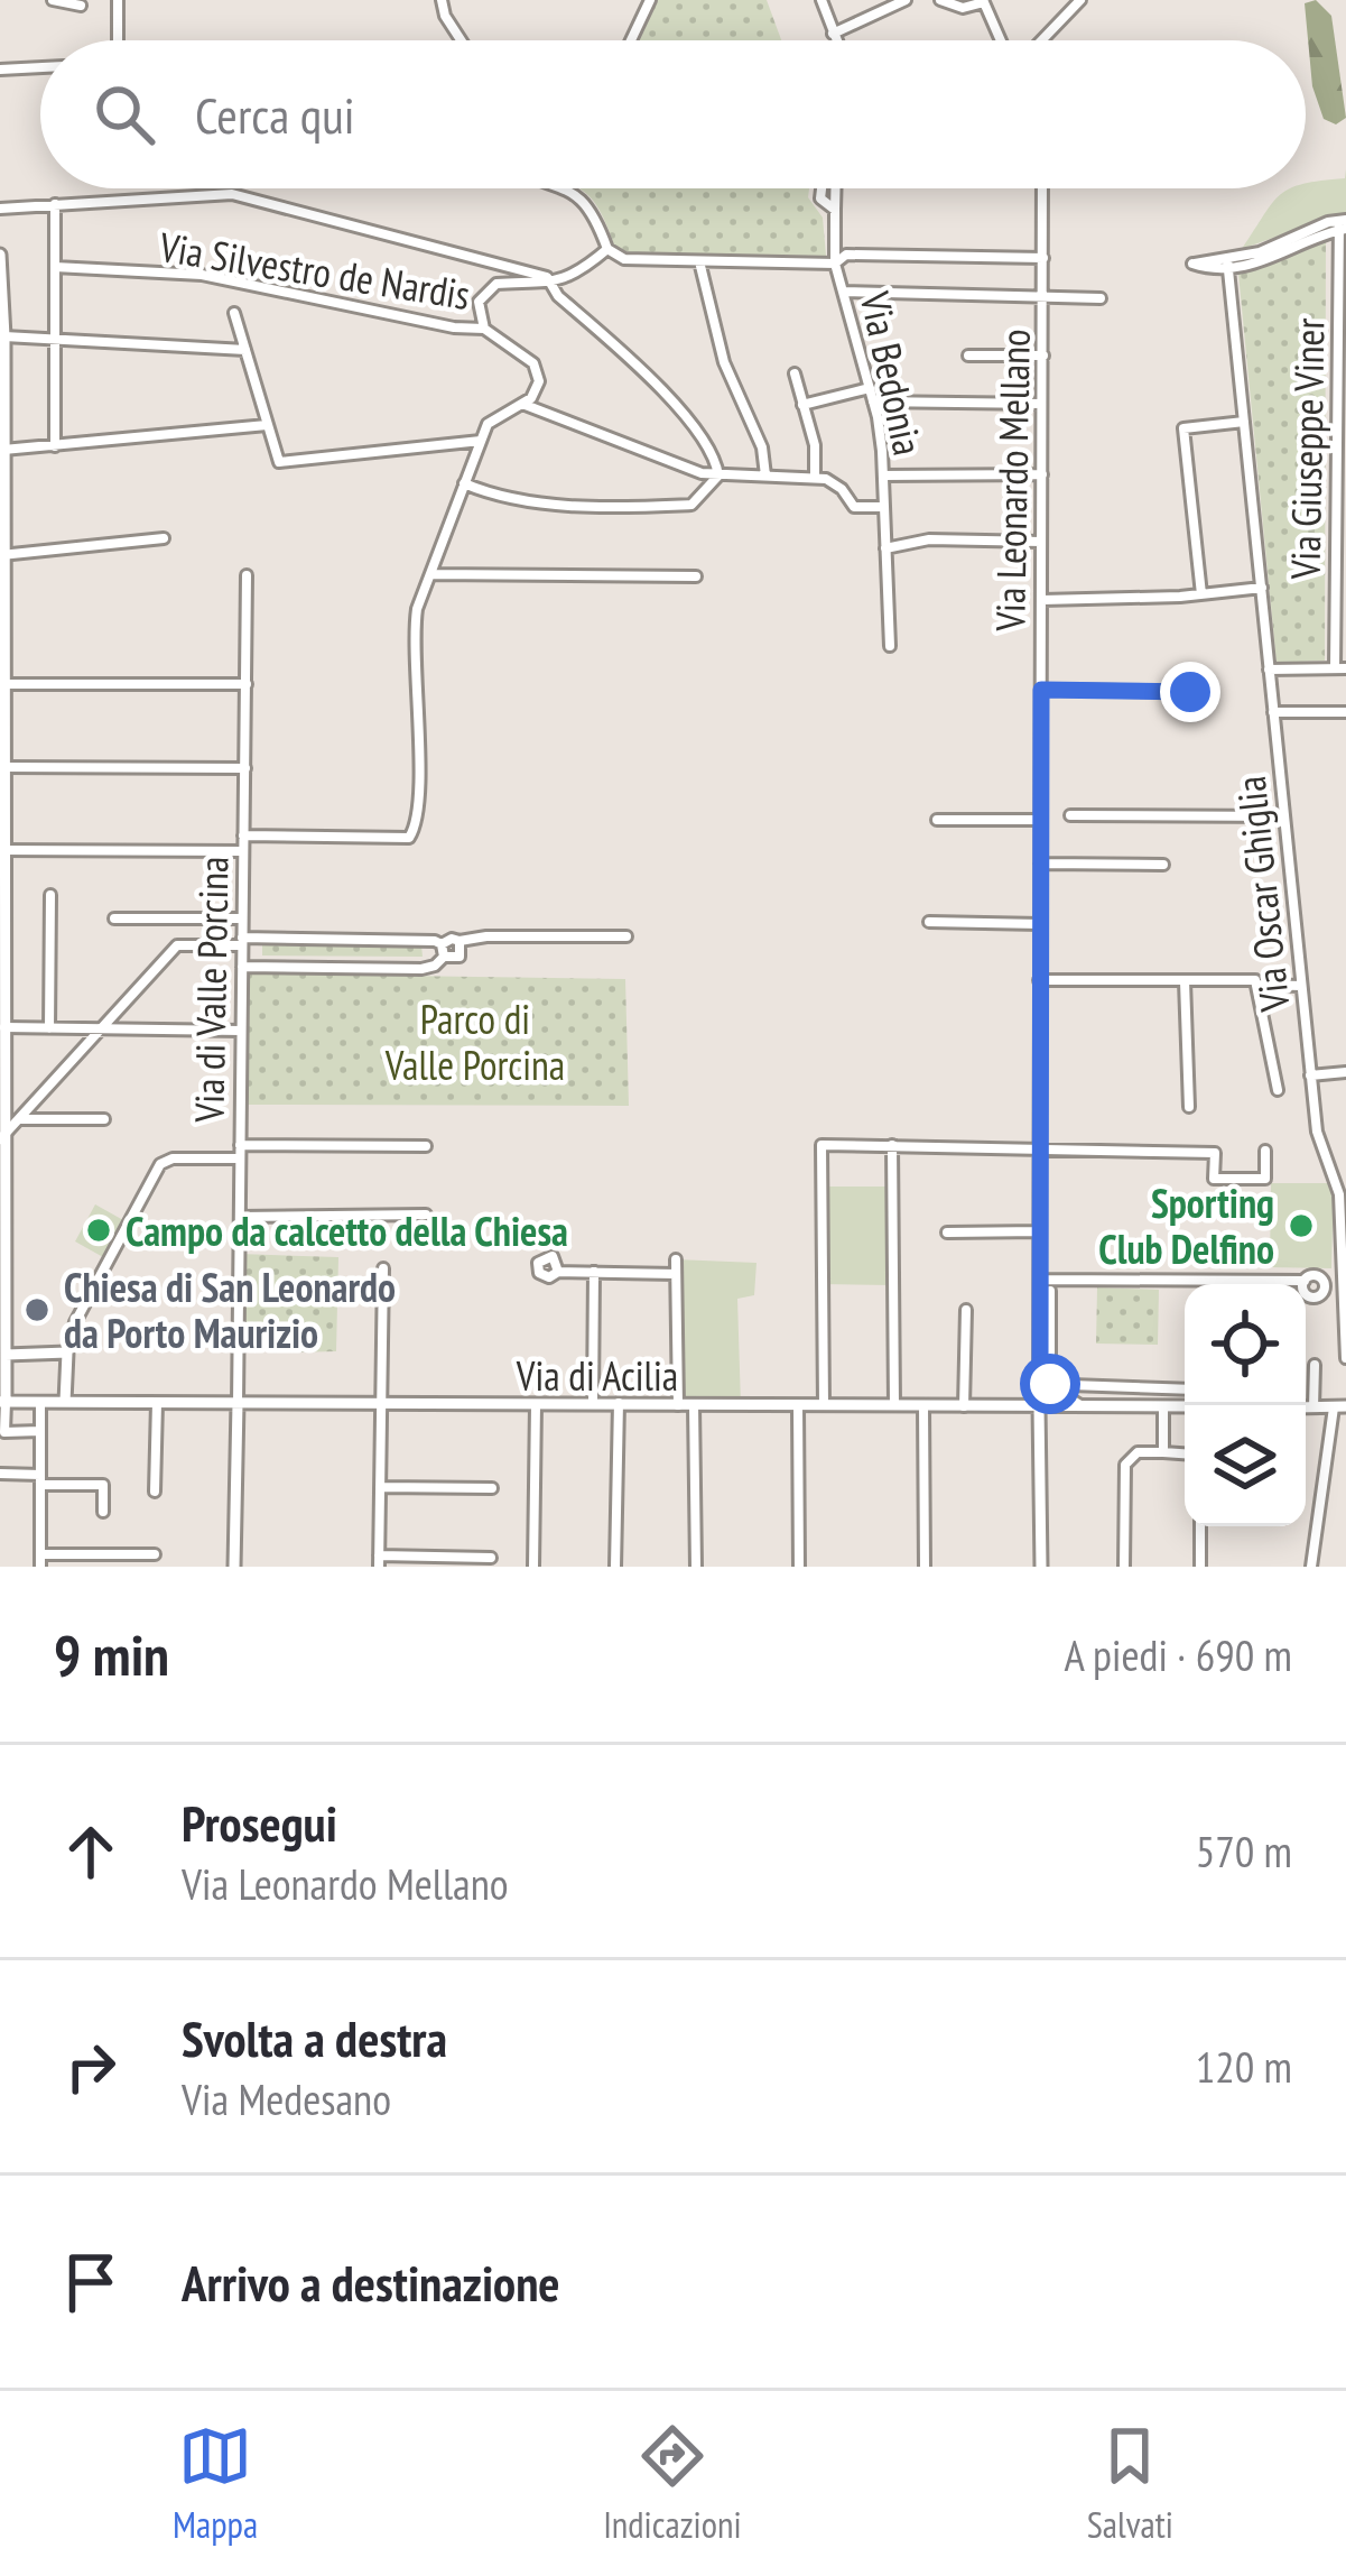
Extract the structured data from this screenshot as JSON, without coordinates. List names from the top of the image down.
{
  "streets": {
    "street": [
      "Via Silvestro de Nardis",
      "Via Bedonia",
      "Via Giuseppe Viner",
      "Via Leonardo Mellano",
      "Via Oscar Ghiglia",
      "Via di Valle Porcina",
      "Via di Acilia"
    ]
  },
  "crossings": [
    ["Via Giuseppe Viner", "Via Oscar Ghiglia"],
    ["Via Leonardo Mellano", "Via di Acilia"],
    ["Via di Valle Porcina", "Via di Acilia"]
  ],
  "parks": ["Parco di Valle Porcina"],
  "places": ["Sporting Club Delfino", "Campo da calcetto della Chiesa", "Chiesa di San Leonardo da Porto Maurizio"],
  "page": {
    "search": "Cerca qui",
    "heading": ["9 min", "A piedi · 690 m"],
    "list": [
      ["Prosegui", "Via Leonardo Mellano", "570 m"],
      ["Svolta a destra", "Via Medesano", "120 m"],
      "Arrivo a destinazione"
    ],
    "nav": ["Mappa", "Indicazioni", "Salvati"]
  }
}
